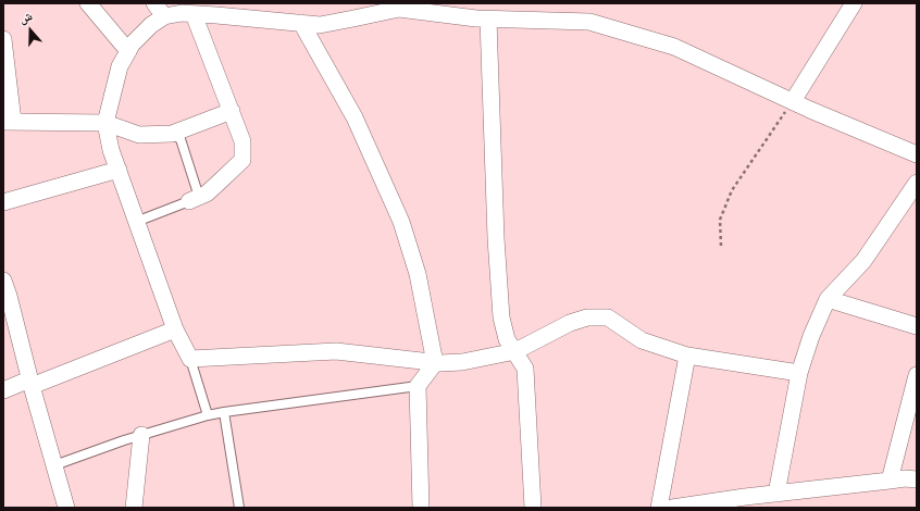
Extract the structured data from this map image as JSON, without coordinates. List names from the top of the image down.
{
  "north": "top"
}
